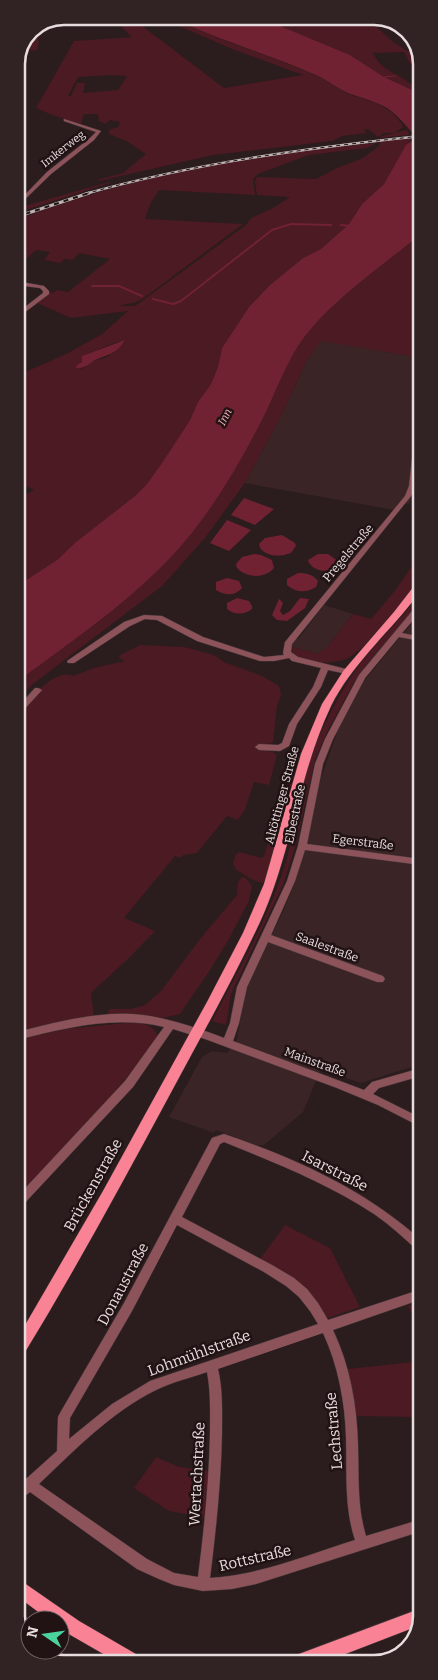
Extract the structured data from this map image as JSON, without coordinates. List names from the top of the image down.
{
  "streets": {
    "main road": ["Altöttinger Straße", "Brückenstraße"],
    "street": [
      "Imkerweg",
      "Pregelstraße",
      "Elbestraße",
      "Egerstraße",
      "Saalestraße",
      "Mainstraße",
      "Isarstraße",
      "Donaustraße",
      "Lohmühlstraße",
      "Lechstraße",
      "Wertachstraße",
      "Rottstraße"
    ]
  },
  "crossings": [
    ["Altöttinger Straße", "Mainstraße"],
    ["Altöttinger Straße", "Brückenstraße"],
    ["Elbestraße", "Egerstraße"],
    ["Elbestraße", "Saalestraße"],
    ["Elbestraße", "Mainstraße"],
    ["Mainstraße", "Brückenstraße"],
    ["Isarstraße", "Donaustraße"],
    ["Donaustraße", "Lohmühlstraße"],
    ["Donaustraße", "Lechstraße"],
    ["Lohmühlstraße", "Lechstraße"],
    ["Lohmühlstraße", "Wertachstraße"],
    ["Lohmühlstraße", "Rottstraße"],
    ["Lechstraße", "Rottstraße"],
    ["Wertachstraße", "Rottstraße"]
  ],
  "water": ["Inn"],
  "north": "left"
}
